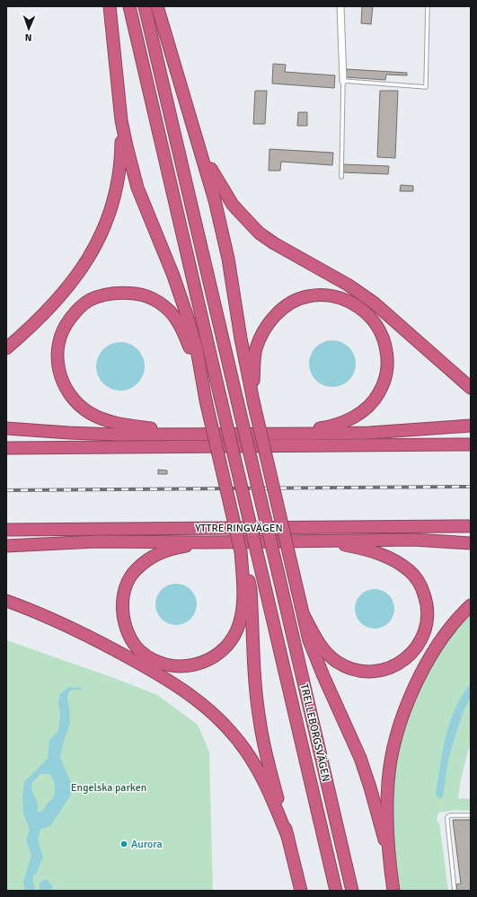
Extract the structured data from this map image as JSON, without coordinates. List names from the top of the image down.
{
  "streets": {
    "highway": ["YTTRE RINGVÄGEN", "TRELLEBORGSVÄGEN"]
  },
  "parks": ["Engelska parken"],
  "places": ["Aurora"],
  "north": "bottom"
}
